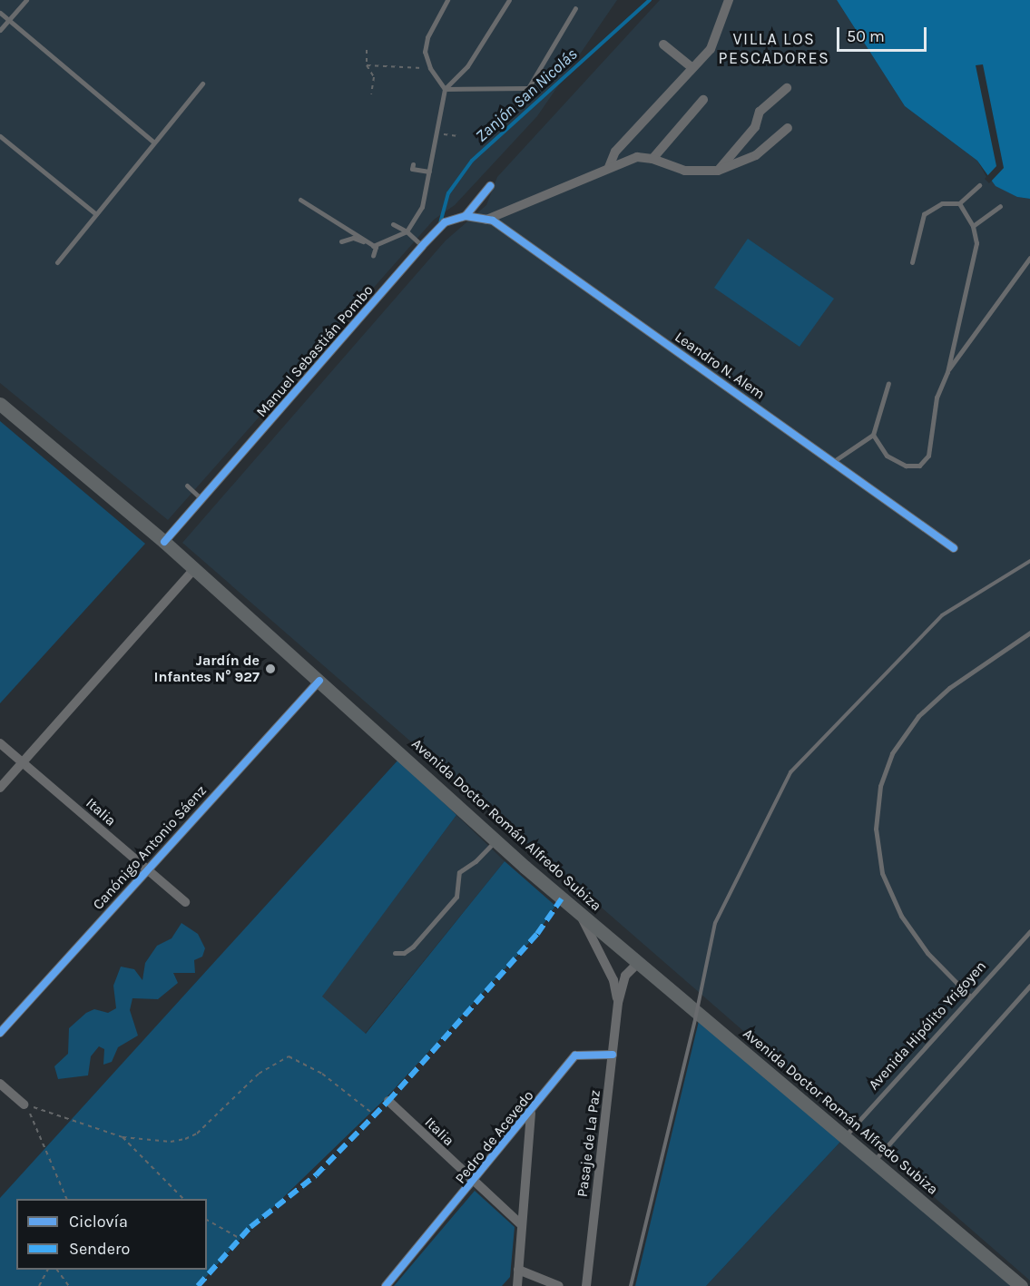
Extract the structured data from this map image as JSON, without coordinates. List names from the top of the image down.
{
  "streets": {
    "main road": ["Avenida Doctor Román Alfredo Subiza"],
    "street": [
      "Manuel Sebastián Pombo",
      "Leandro N. Alem",
      "Italia",
      "Canónigo Antonio Sáenz",
      "Pedro de Acevedo",
      "Pasaje de La Paz"
    ],
    "lane": ["Avenida Hipólito Yrigoyen"]
  },
  "crossings": [
    ["Manuel Sebastián Pombo", "Leandro N. Alem"],
    ["Manuel Sebastián Pombo", "Avenida Doctor Román Alfredo Subiza"],
    ["Italia", "Canónigo Antonio Sáenz"],
    ["Italia", "Pedro de Acevedo"],
    ["Avenida Doctor Román Alfredo Subiza", "Canónigo Antonio Sáenz"],
    ["Avenida Doctor Román Alfredo Subiza", "Avenida Hipólito Yrigoyen"],
    ["Avenida Doctor Román Alfredo Subiza", "Pasaje de La Paz"],
    ["Pedro de Acevedo", "Pasaje de La Paz"]
  ],
  "districts": ["VILLA LOS PESCADORES"],
  "water": ["Zanjón San Nicolás"],
  "places": ["Jardín de Infantes N° 927"],
  "legend": ["Ciclovía", "Sendero"],
  "scale_bar": "50 m"
}
